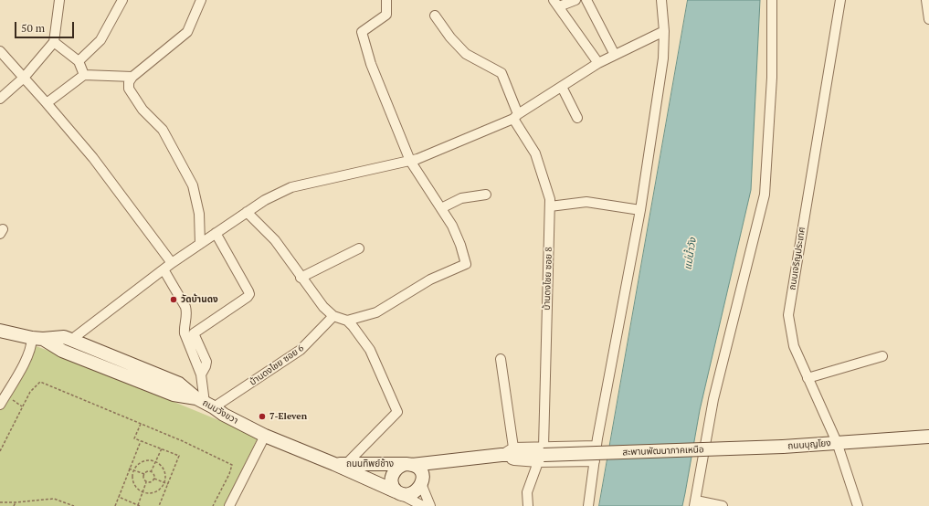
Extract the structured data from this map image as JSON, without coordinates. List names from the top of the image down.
{
  "streets": {
    "street": [
      "ถนนเจริญประเทศ",
      "บ้านดงไชย ซอย 8",
      "บ้านดงไชย ซอย 6",
      "ถนนวังขวา",
      "ถนนบุญโยง",
      "สะพานพัฒนาภาคเหนือ",
      "ถนนทิพย์ช้าง"
    ]
  },
  "crossings": [
    ["ถนนเจริญประเทศ", "ถนนบุญโยง"],
    ["บ้านดงไชย ซอย 8", "สะพานพัฒนาภาคเหนือ"],
    ["บ้านดงไชย ซอย 6", "ถนนวังขวา"],
    ["ถนนวังขวา", "ถนนทิพย์ช้าง"],
    ["ถนนบุญโยง", "สะพานพัฒนาภาคเหนือ"],
    ["สะพานพัฒนาภาคเหนือ", "ถนนทิพย์ช้าง"]
  ],
  "water": ["แม่น้ำวัง"],
  "places": ["วัดบ้านดง", "7-Eleven"],
  "scale_bar": "50 m"
}
